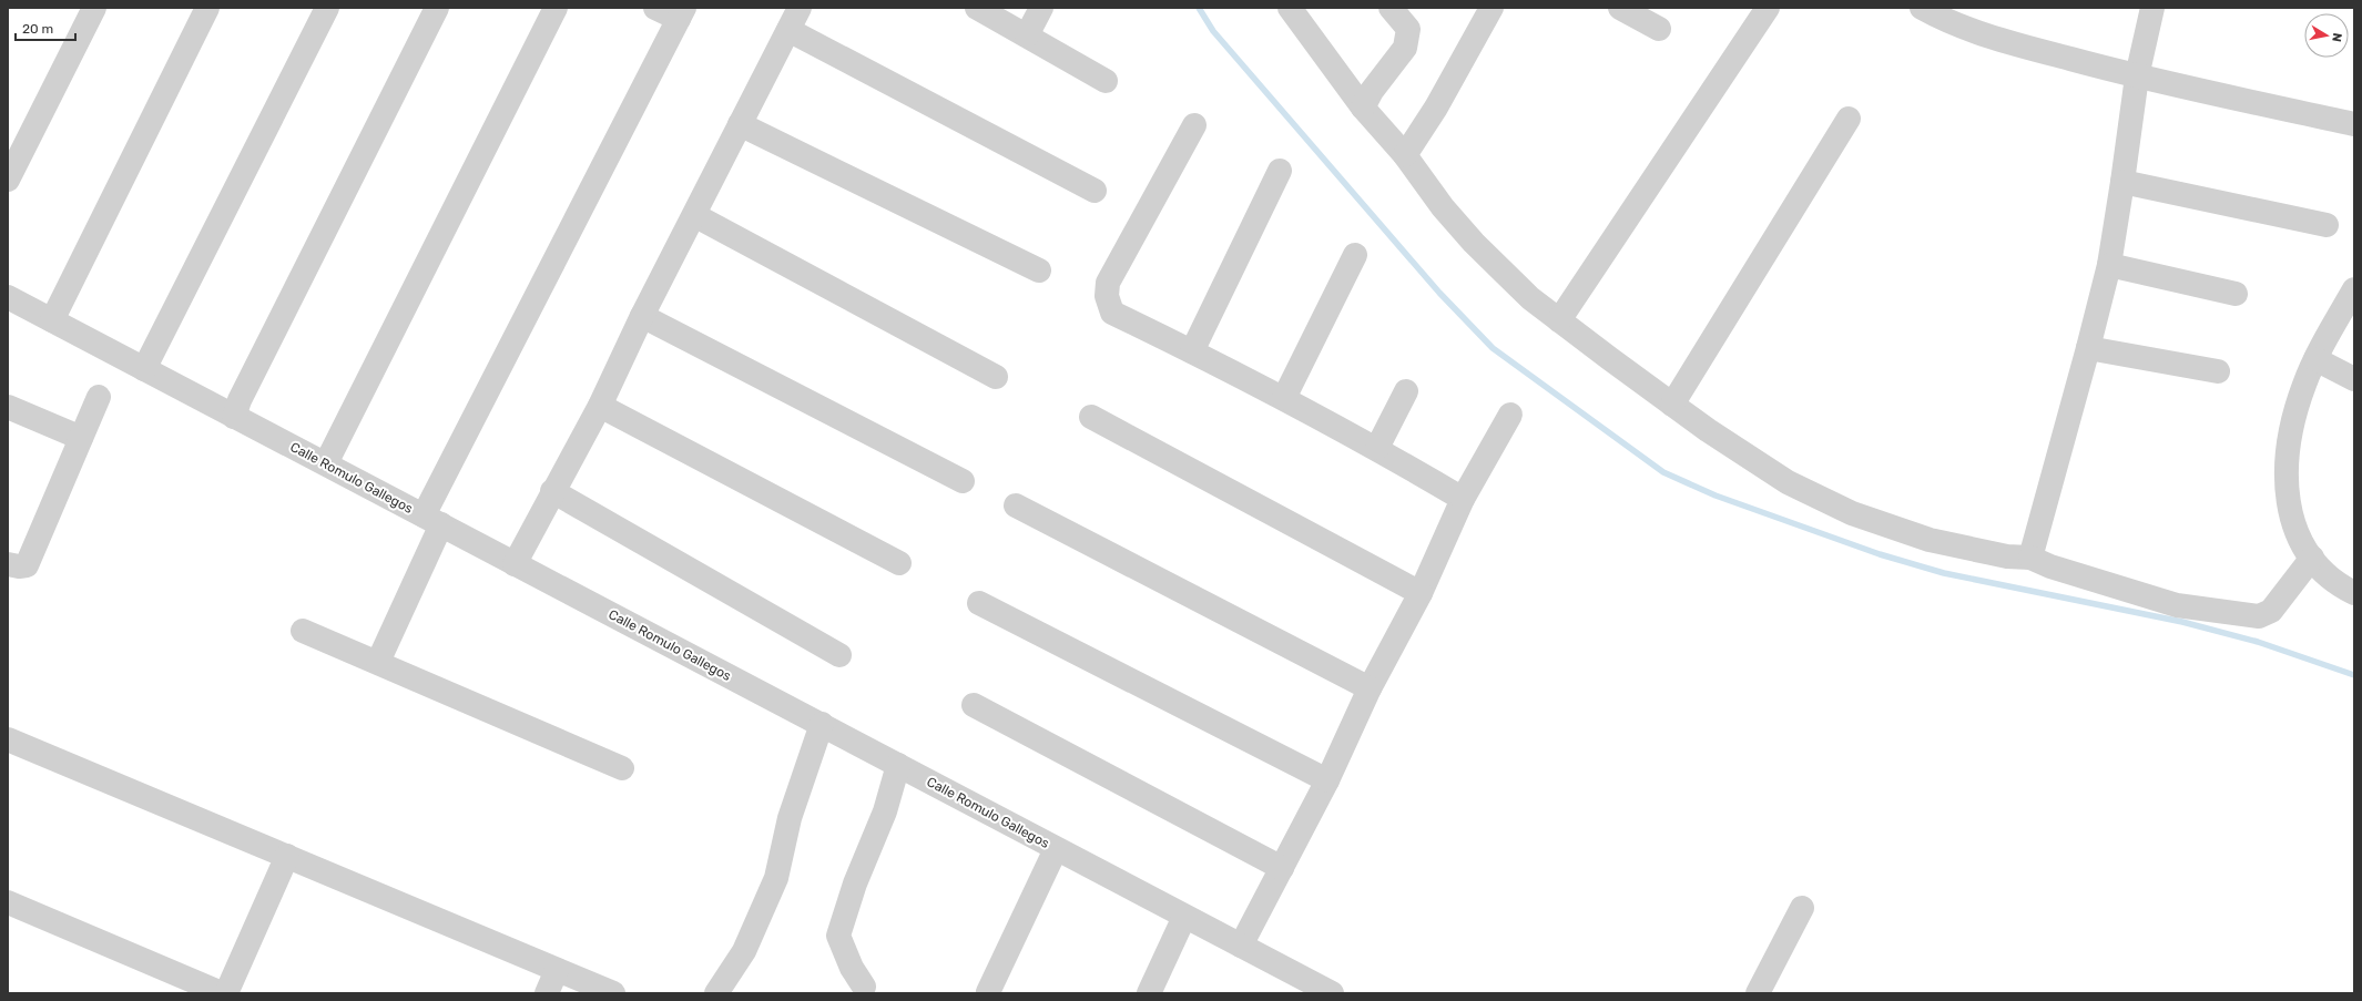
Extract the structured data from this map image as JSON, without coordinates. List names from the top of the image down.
{
  "streets": {
    "street": ["Calle Romulo Gallegos"]
  },
  "scale_bar": "20 m",
  "north": "right"
}
